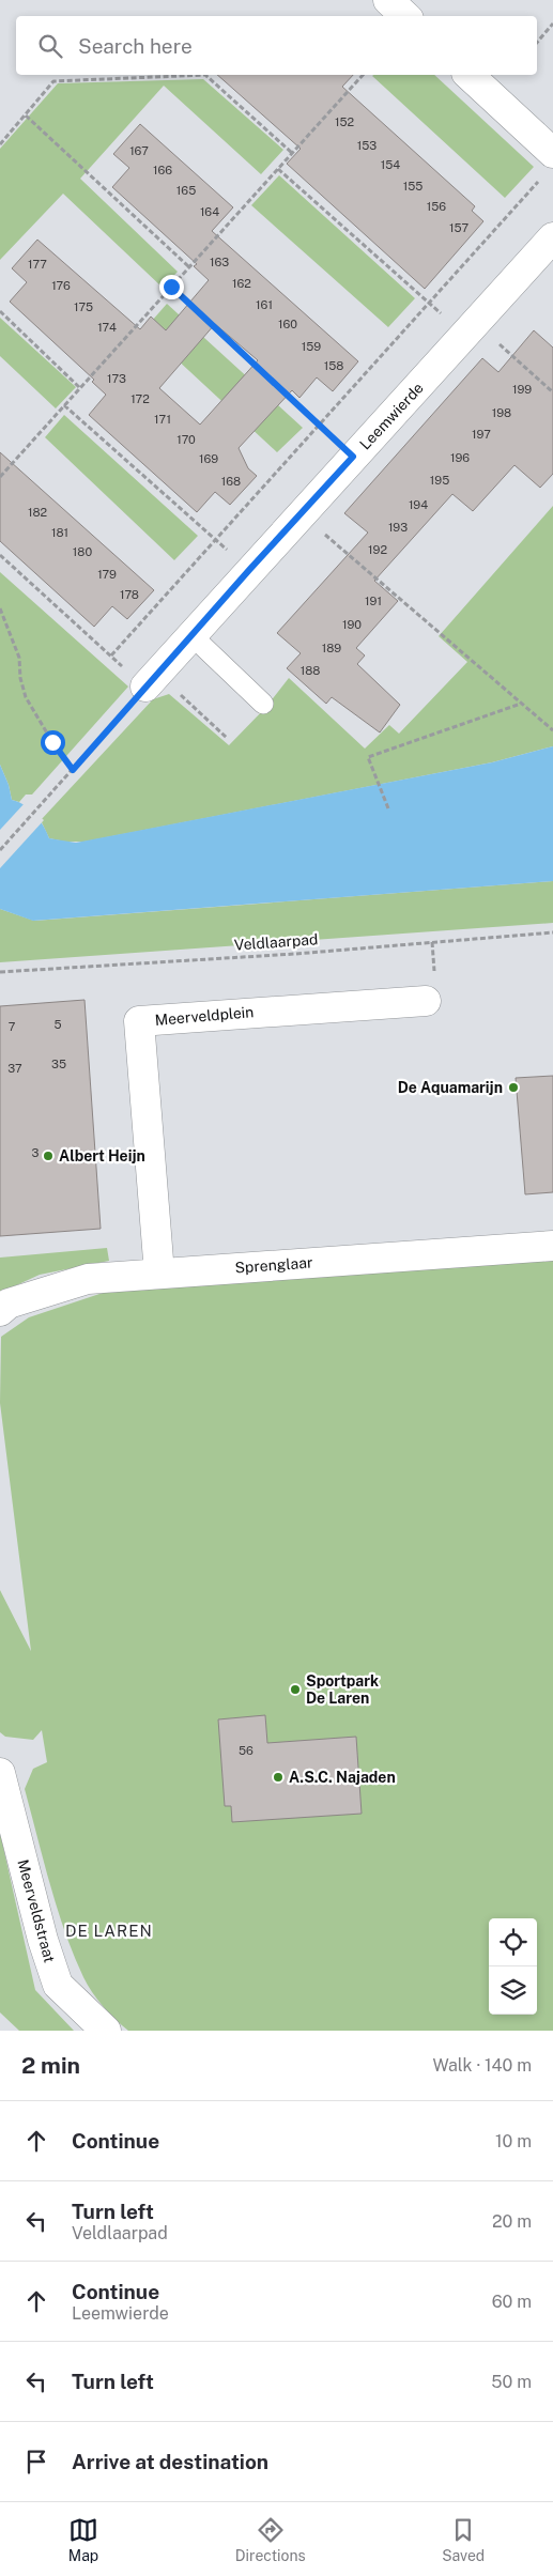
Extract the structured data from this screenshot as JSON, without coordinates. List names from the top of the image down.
{
  "streets": {
    "street": [
      "Leemwierde",
      "Meerveldplein",
      "Sprenglaar",
      "Meerveldstraat"
    ],
    "path": ["Veldlaarpad"]
  },
  "crossings": [
    ["Meerveldplein", "Sprenglaar"]
  ],
  "districts": ["DE LAREN"],
  "places": [
    "De Aquamarijn",
    "Albert Heijn",
    "Sportpark De Laren",
    "A.S.C. Najaden"
  ],
  "house_numbers": [
    "152",
    "153",
    "167",
    "154",
    "166",
    "155",
    "165",
    "156",
    "164",
    "157",
    "163",
    "177",
    "162",
    "176",
    "161",
    "175",
    "160",
    "174",
    "159",
    "158",
    "173",
    "199",
    "172",
    "198",
    "171",
    "197",
    "170",
    "196",
    "169",
    "195",
    "168",
    "194",
    "182",
    "193",
    "181",
    "192",
    "180",
    "179",
    "178",
    "191",
    "190",
    "189",
    "188",
    "5",
    "7",
    "35",
    "37",
    "3",
    "56"
  ],
  "page": {
    "search": "Search here",
    "heading": ["2 min", "Walk · 140 m"],
    "list": [
      ["Continue", "10 m"],
      ["Turn left", "Veldlaarpad", "20 m"],
      ["Continue", "Leemwierde", "60 m"],
      ["Turn left", "50 m"],
      "Arrive at destination"
    ],
    "nav": ["Map", "Directions", "Saved"]
  }
}
